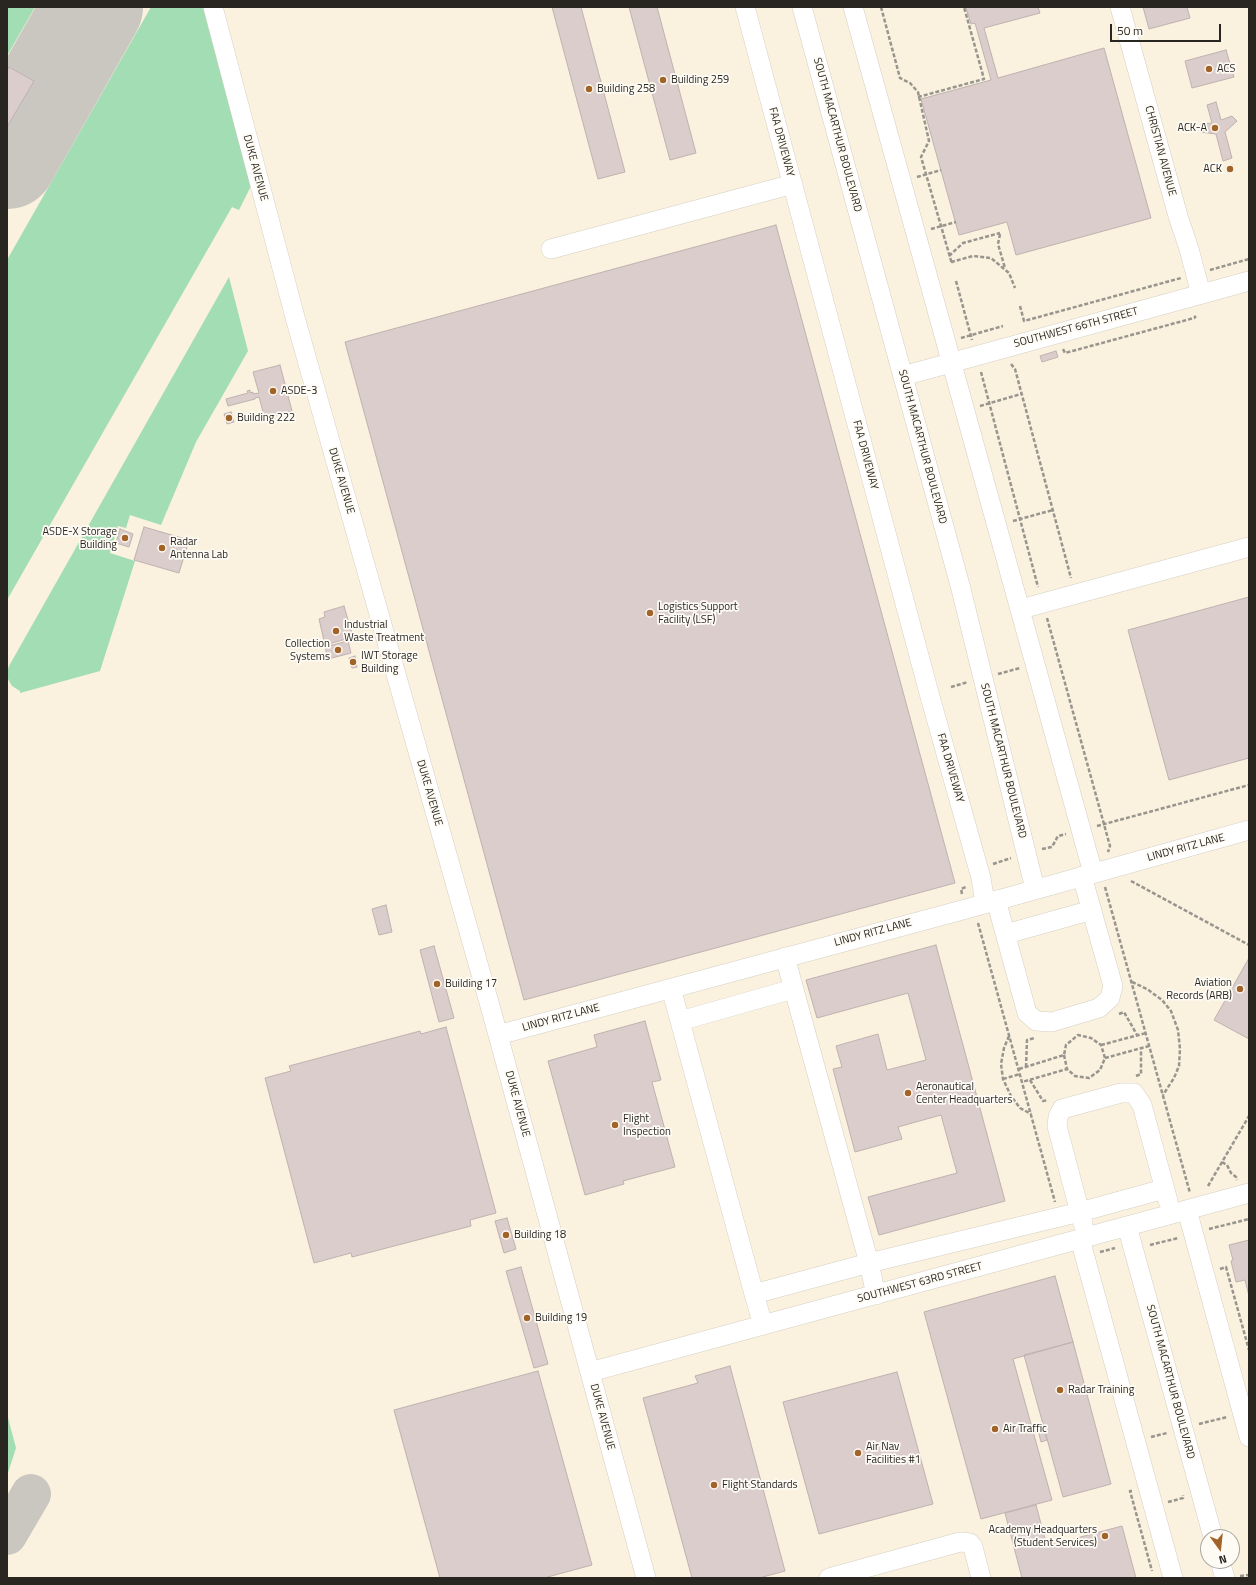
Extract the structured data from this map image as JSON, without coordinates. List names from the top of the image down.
{
  "streets": {
    "street": [
      "SOUTH MACARTHUR BOULEVARD",
      "FAA DRIVEWAY",
      "CHRISTIAN AVENUE",
      "DUKE AVENUE",
      "SOUTHWEST 66TH STREET",
      "LINDY RITZ LANE",
      "SOUTHWEST 63RD STREET"
    ]
  },
  "crossings": [
    ["SOUTH MACARTHUR BOULEVARD", "SOUTHWEST 66TH STREET"],
    ["SOUTH MACARTHUR BOULEVARD", "LINDY RITZ LANE"],
    ["SOUTH MACARTHUR BOULEVARD", "SOUTHWEST 63RD STREET"],
    ["FAA DRIVEWAY", "SOUTHWEST 66TH STREET"],
    ["FAA DRIVEWAY", "LINDY RITZ LANE"],
    ["CHRISTIAN AVENUE", "SOUTHWEST 66TH STREET"],
    ["DUKE AVENUE", "LINDY RITZ LANE"],
    ["DUKE AVENUE", "SOUTHWEST 63RD STREET"]
  ],
  "places": [
    "ACS",
    "Building 259",
    "Building 258",
    "ACK-A",
    "ACK",
    "ASDE-3",
    "Building 222",
    "ASDE-X Storage Building",
    "Radar Antenna Lab",
    "Logistics Support Facility (LSF)",
    "Industrial Waste Treatment",
    "Collection Systems",
    "IWT Storage Building",
    "Building 17",
    "Aviation Records (ARB)",
    "Aeronautical Center Headquarters",
    "Flight Inspection",
    "Building 18",
    "Building 19",
    "Radar Training",
    "Air Traffic",
    "Air Nav Facilities #1",
    "Flight Standards",
    "Academy Headquarters (Student Services)"
  ],
  "scale_bar": "50 m",
  "north": "bottom"
}
